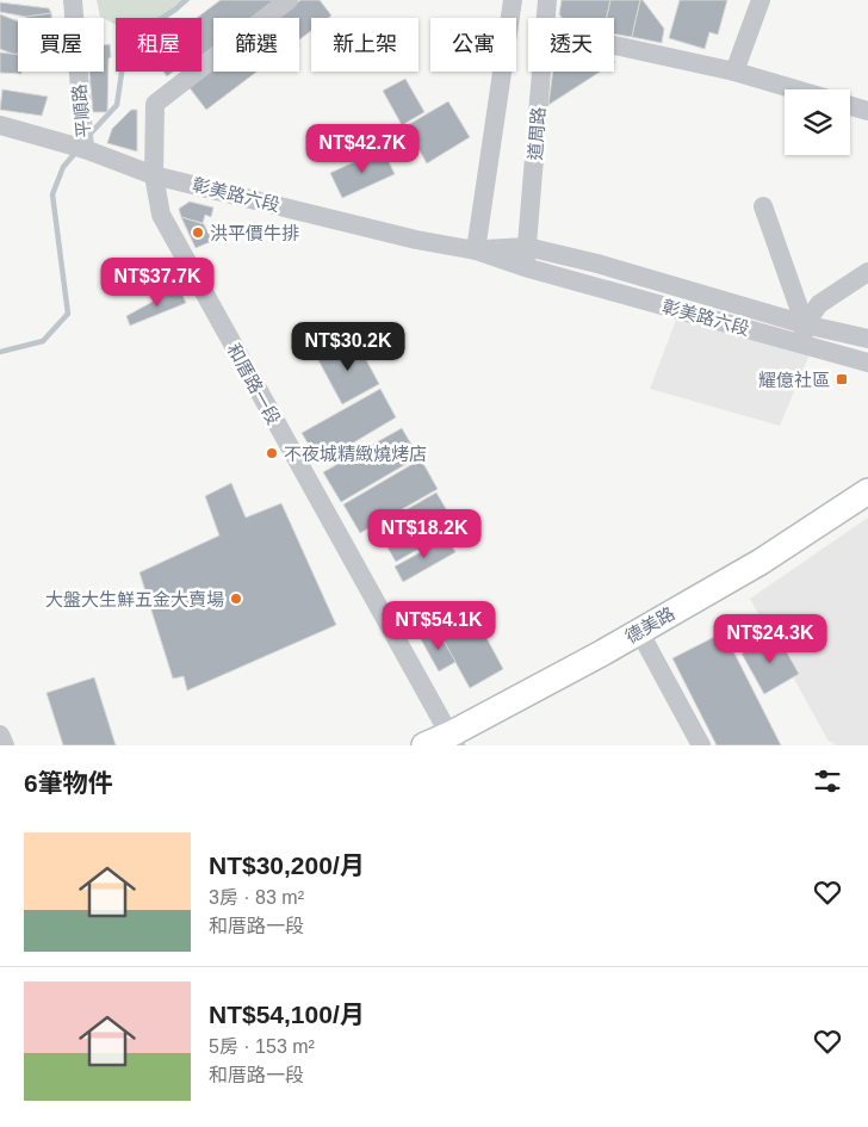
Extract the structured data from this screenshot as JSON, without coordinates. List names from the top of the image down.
{
  "streets": {
    "main road": ["德美路"],
    "street": [
      "平順路",
      "道周路",
      "彰美路六段",
      "和厝路一段"
    ]
  },
  "crossings": [
    ["平順路", "彰美路六段"],
    ["道周路", "彰美路六段"],
    ["彰美路六段", "和厝路一段"],
    ["和厝路一段", "德美路"]
  ],
  "places": {
    "other": ["洪平價牛排", "不夜城精緻燒烤店", "大盤大生鮮五金大賣場"],
    "transit": ["耀億社區"]
  },
  "page": {
    "chip": [
      "買屋",
      "租屋",
      "篩選",
      "新上架",
      "公寓",
      "透天"
    ],
    "price": [
      "NT$42.7K",
      "NT$37.7K",
      "NT$30.2K",
      "NT$18.2K",
      "NT$54.1K",
      "NT$24.3K"
    ],
    "heading": "6筆物件",
    "list": [
      {
        "name": "NT$30,200/月",
        "note": "3房 · 83 m² · 和厝路一段"
      },
      {
        "name": "NT$54,100/月",
        "note": "5房 · 153 m² · 和厝路一段"
      }
    ]
  }
}
